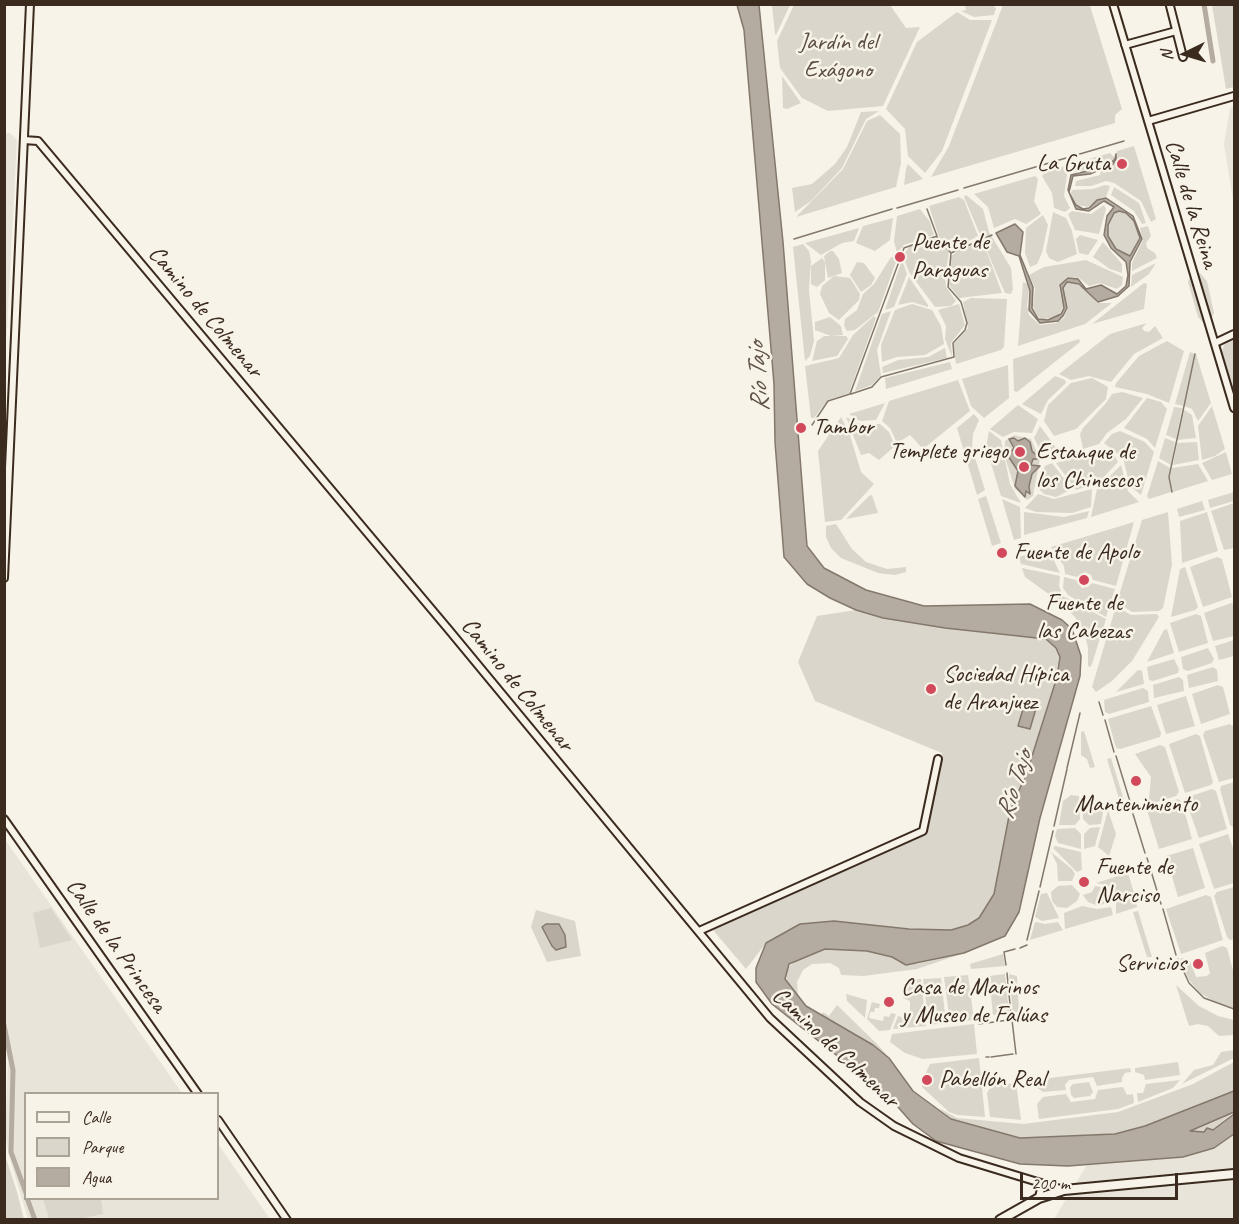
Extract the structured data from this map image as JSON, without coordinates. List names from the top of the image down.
{
  "streets": {
    "street": ["Calle de la Reina", "Camino de Colmenar", "Calle de la Princesa"]
  },
  "water": ["Río Tajo"],
  "parks": ["Jardín del Exágono"],
  "places": [
    "La Gruta",
    "Puente de Paraguas",
    "Tambor",
    "Templete griego",
    "Estanque de los Chinescos",
    "Fuente de Apolo",
    "Fuente de las Cabezas",
    "Sociedad Hípica de Aranjuez",
    "Mantenimiento",
    "Fuente de Narciso",
    "Servicios",
    "Casa de Marinos y Museo de Falúas",
    "Pabellón Real"
  ],
  "legend": ["Calle", "Parque", "Agua"],
  "scale_bar": "200 m",
  "north": "left"
}
